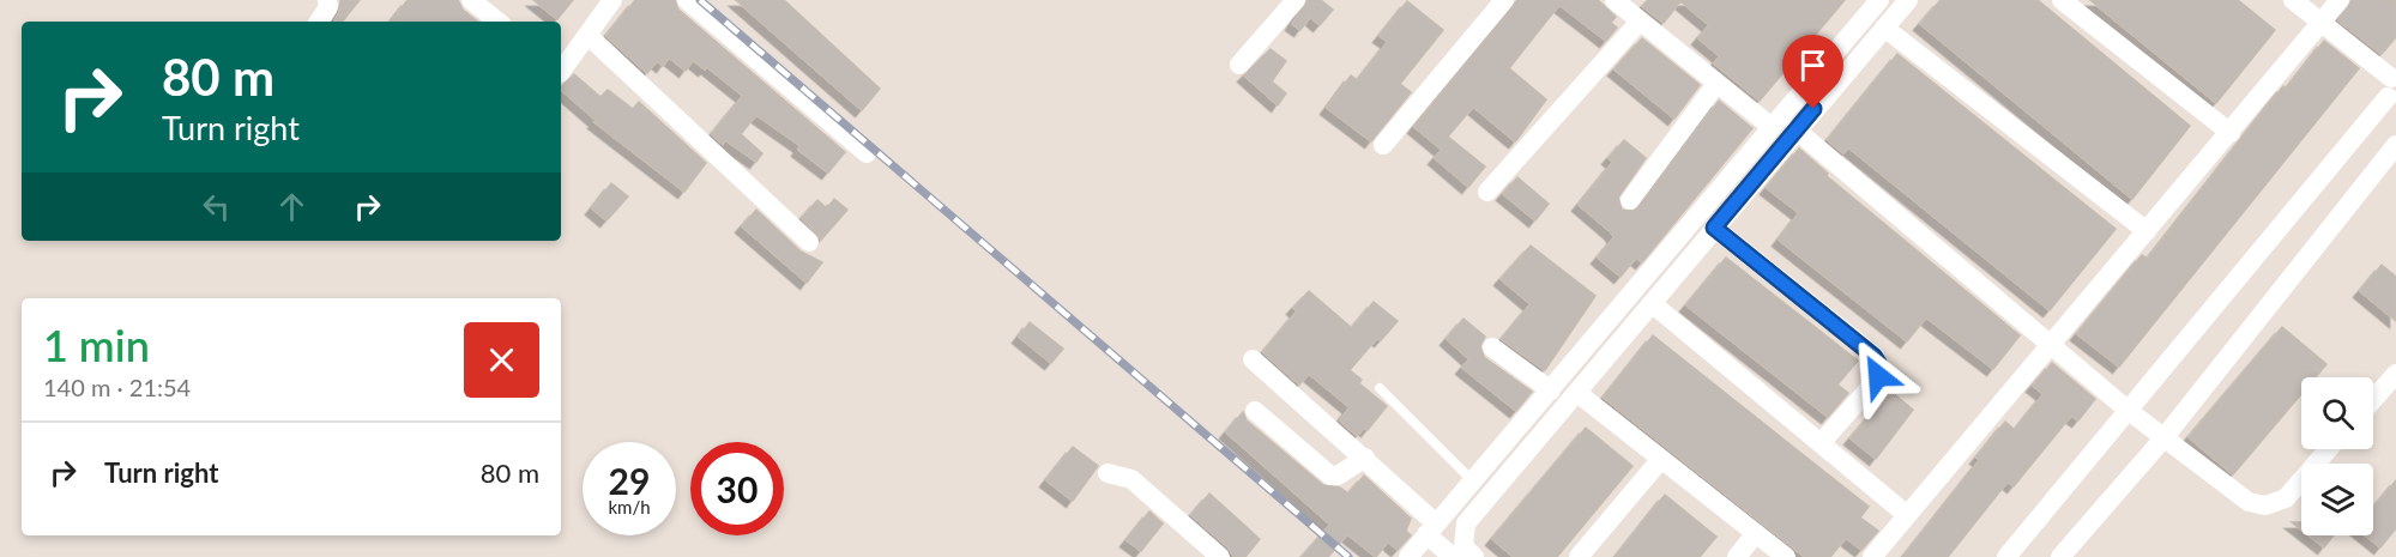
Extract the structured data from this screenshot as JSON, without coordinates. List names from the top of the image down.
{
  "page": {
    "turn": ["80 m", "Turn right"],
    "heading": ["1 min", "140 m · 21:54"],
    "list": [
      {
        "name": "Turn right",
        "value": "80 m"
      }
    ],
    "speed": "29 km/h",
    "limit": "30"
  }
}
